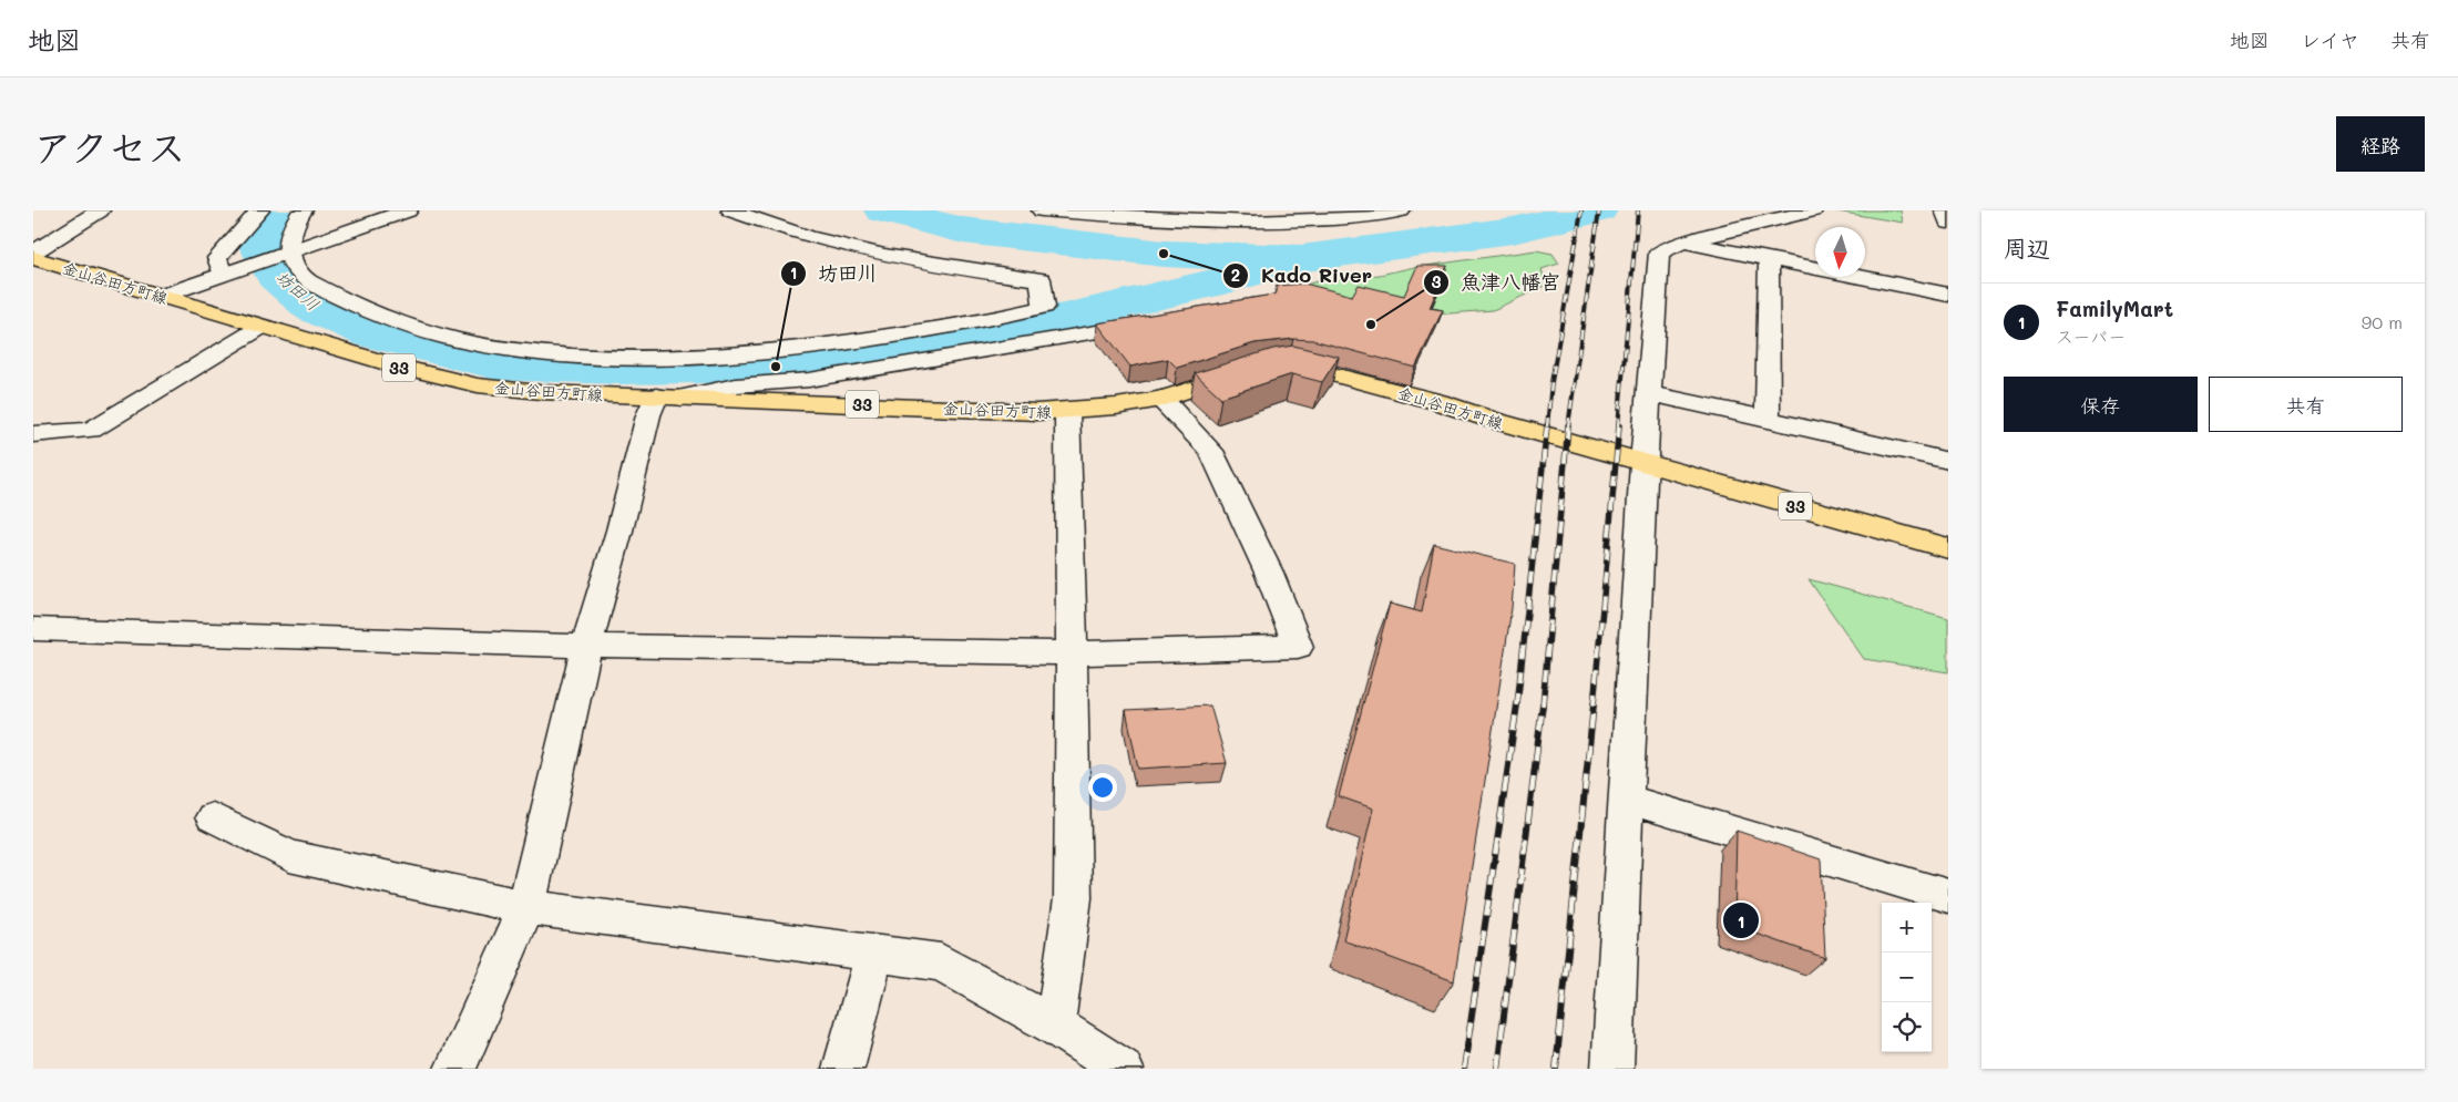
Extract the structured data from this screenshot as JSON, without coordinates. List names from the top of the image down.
{
  "streets": {
    "main road": ["金山谷田方町線", "33"]
  },
  "water": ["坊田川"],
  "places": ["Kado River", "魚津八幡宮", "坊田川"],
  "north": "bottom",
  "page": {
    "header": "地図",
    "nav": ["地図", "レイヤ", "共有"],
    "title": "アクセス",
    "buttons": [
      "経路",
      ["保存", "共有"]
    ],
    "heading": "周辺",
    "list": [
      {
        "mark": "1",
        "name": "FamilyMart",
        "note": "スーパー",
        "value": "90 m"
      }
    ],
    "pins": "1",
    "map_buttons": ["+", "−"]
  }
}
